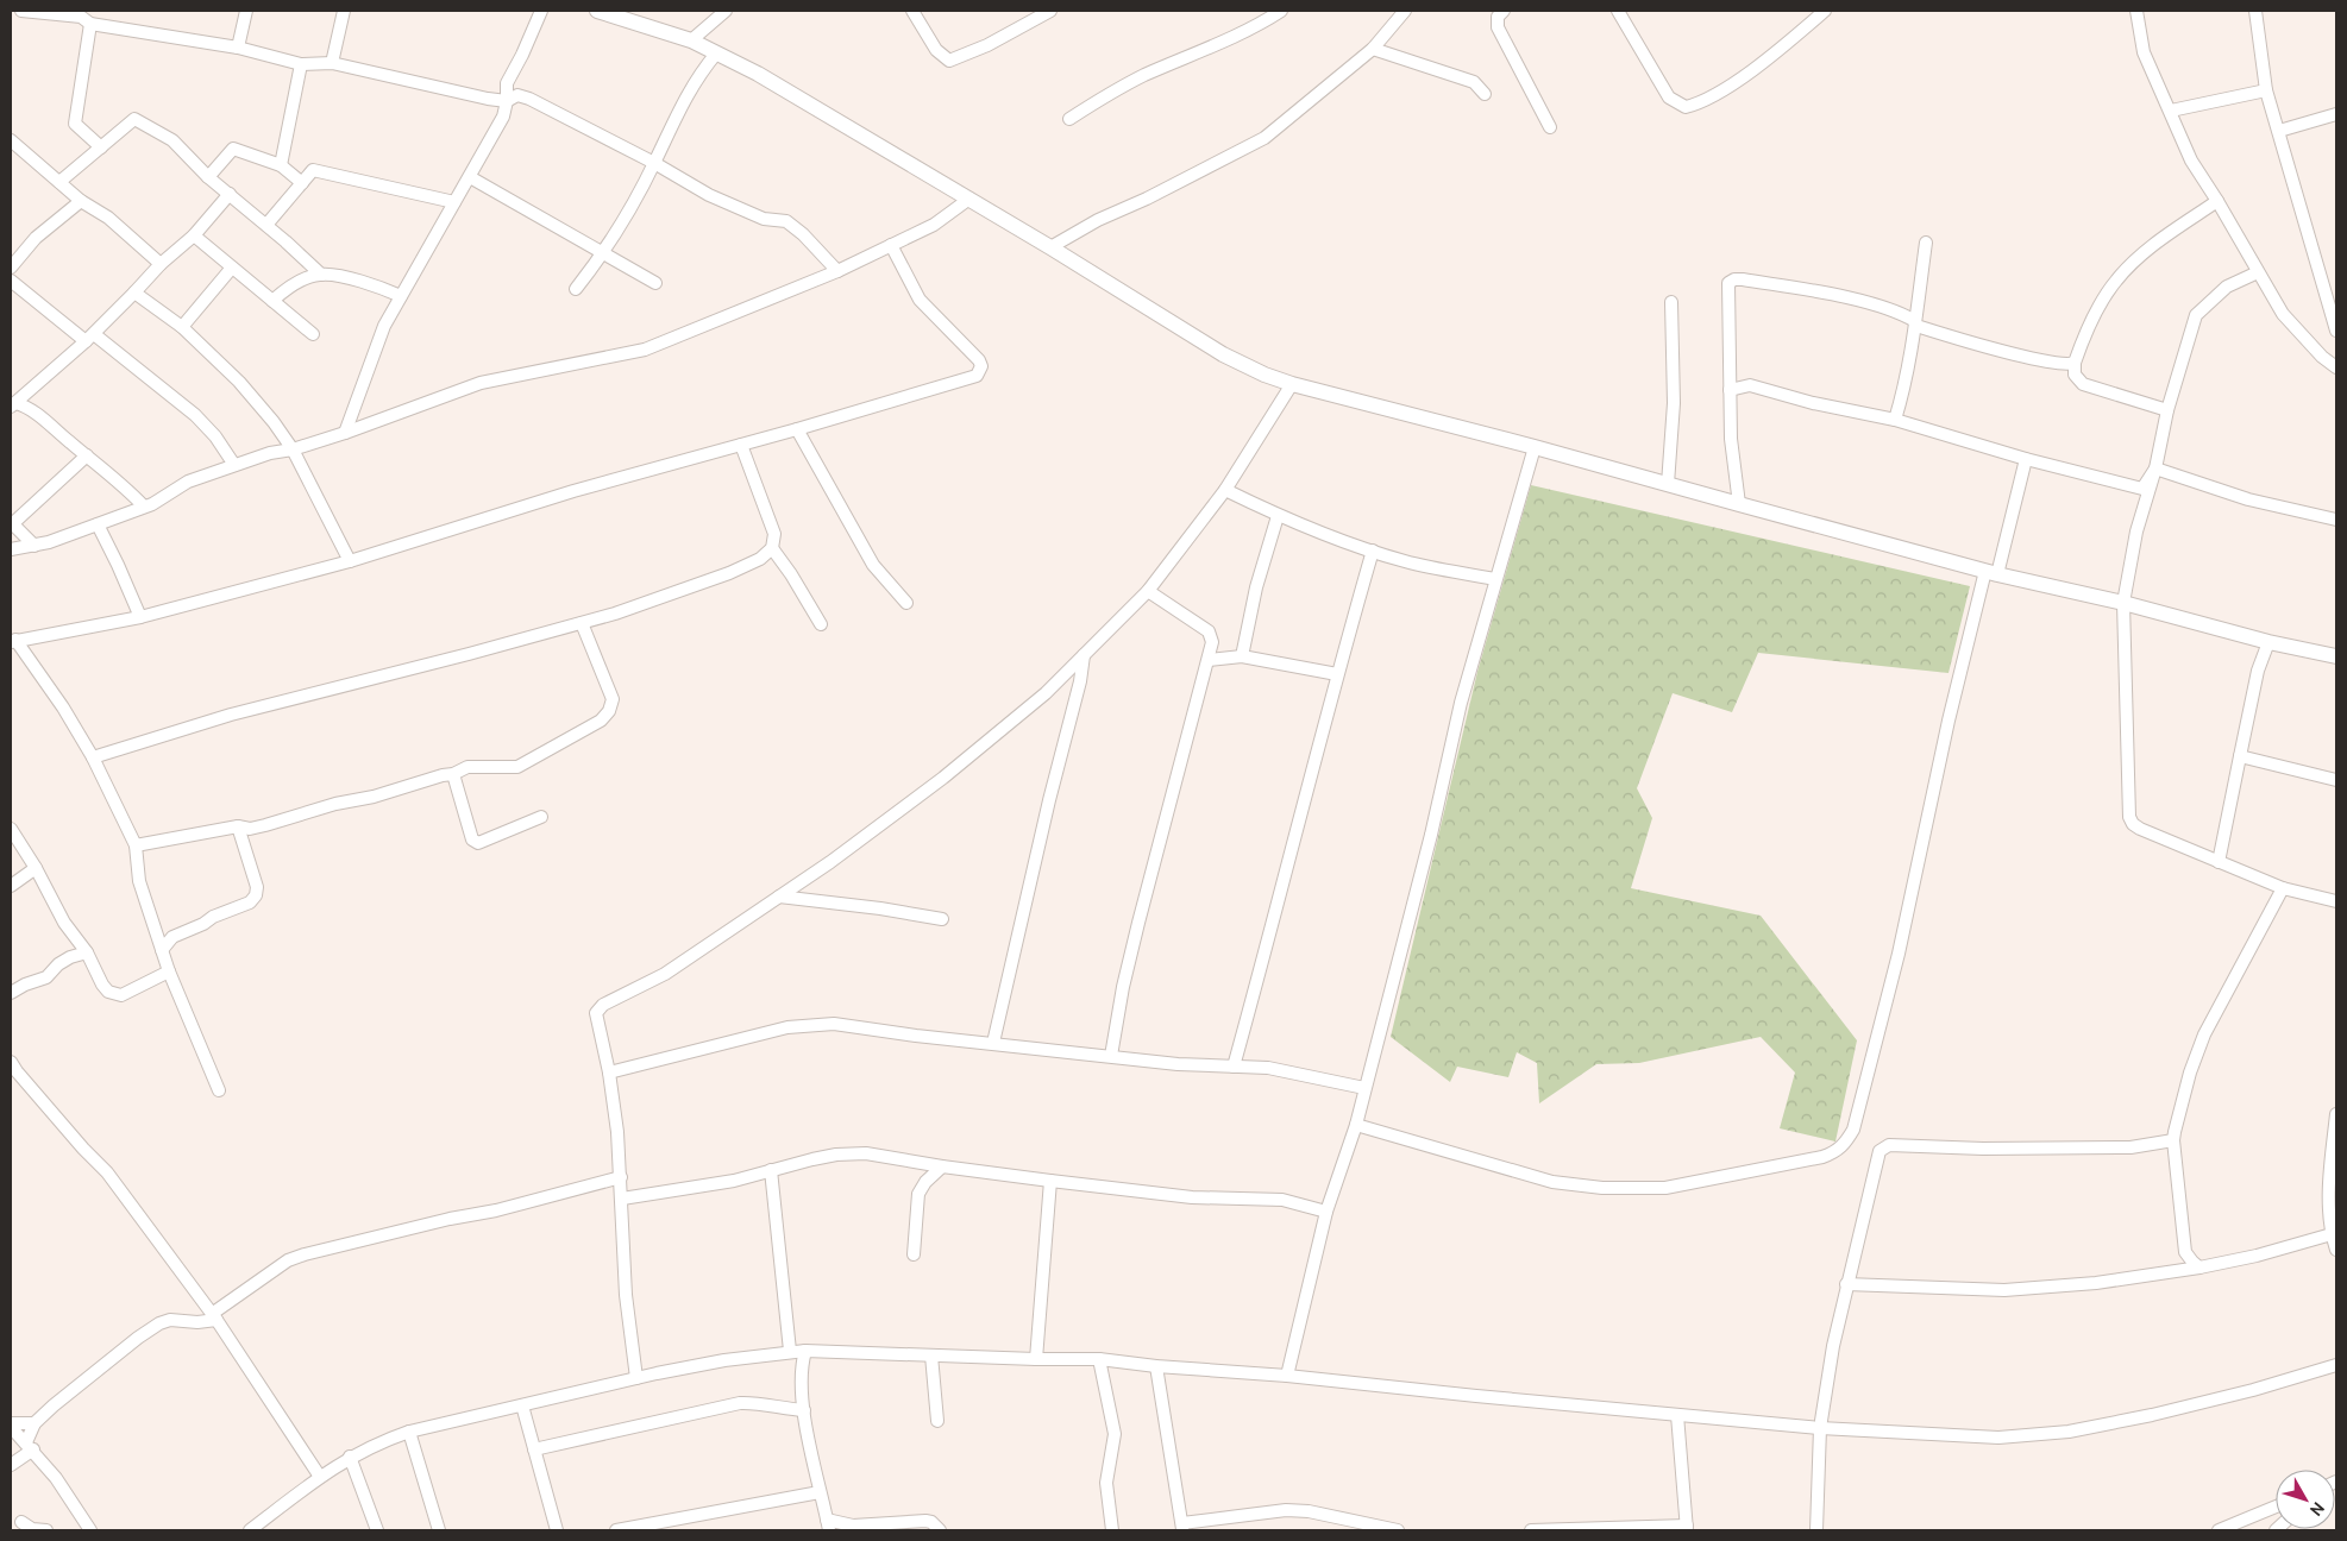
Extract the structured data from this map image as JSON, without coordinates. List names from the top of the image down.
{
  "north": "bottom right"
}
